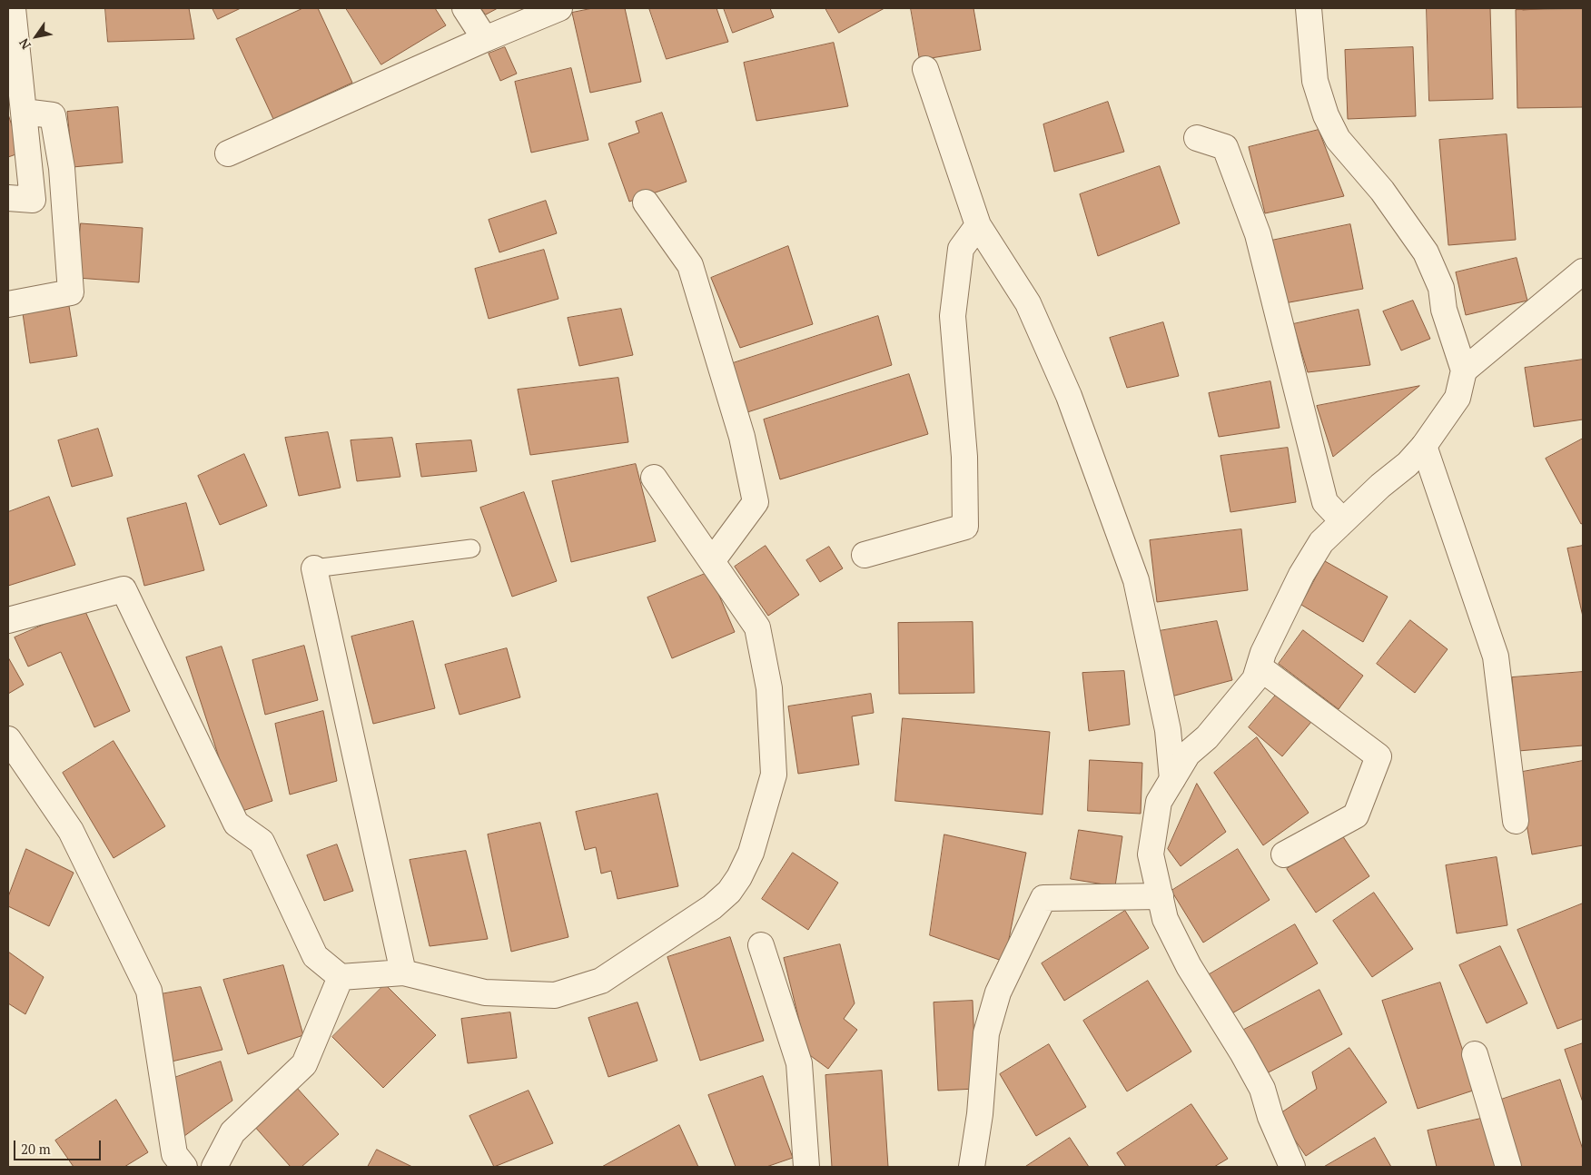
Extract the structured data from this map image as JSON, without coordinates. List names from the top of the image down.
{
  "scale_bar": "20 m",
  "north": "bottom left"
}
